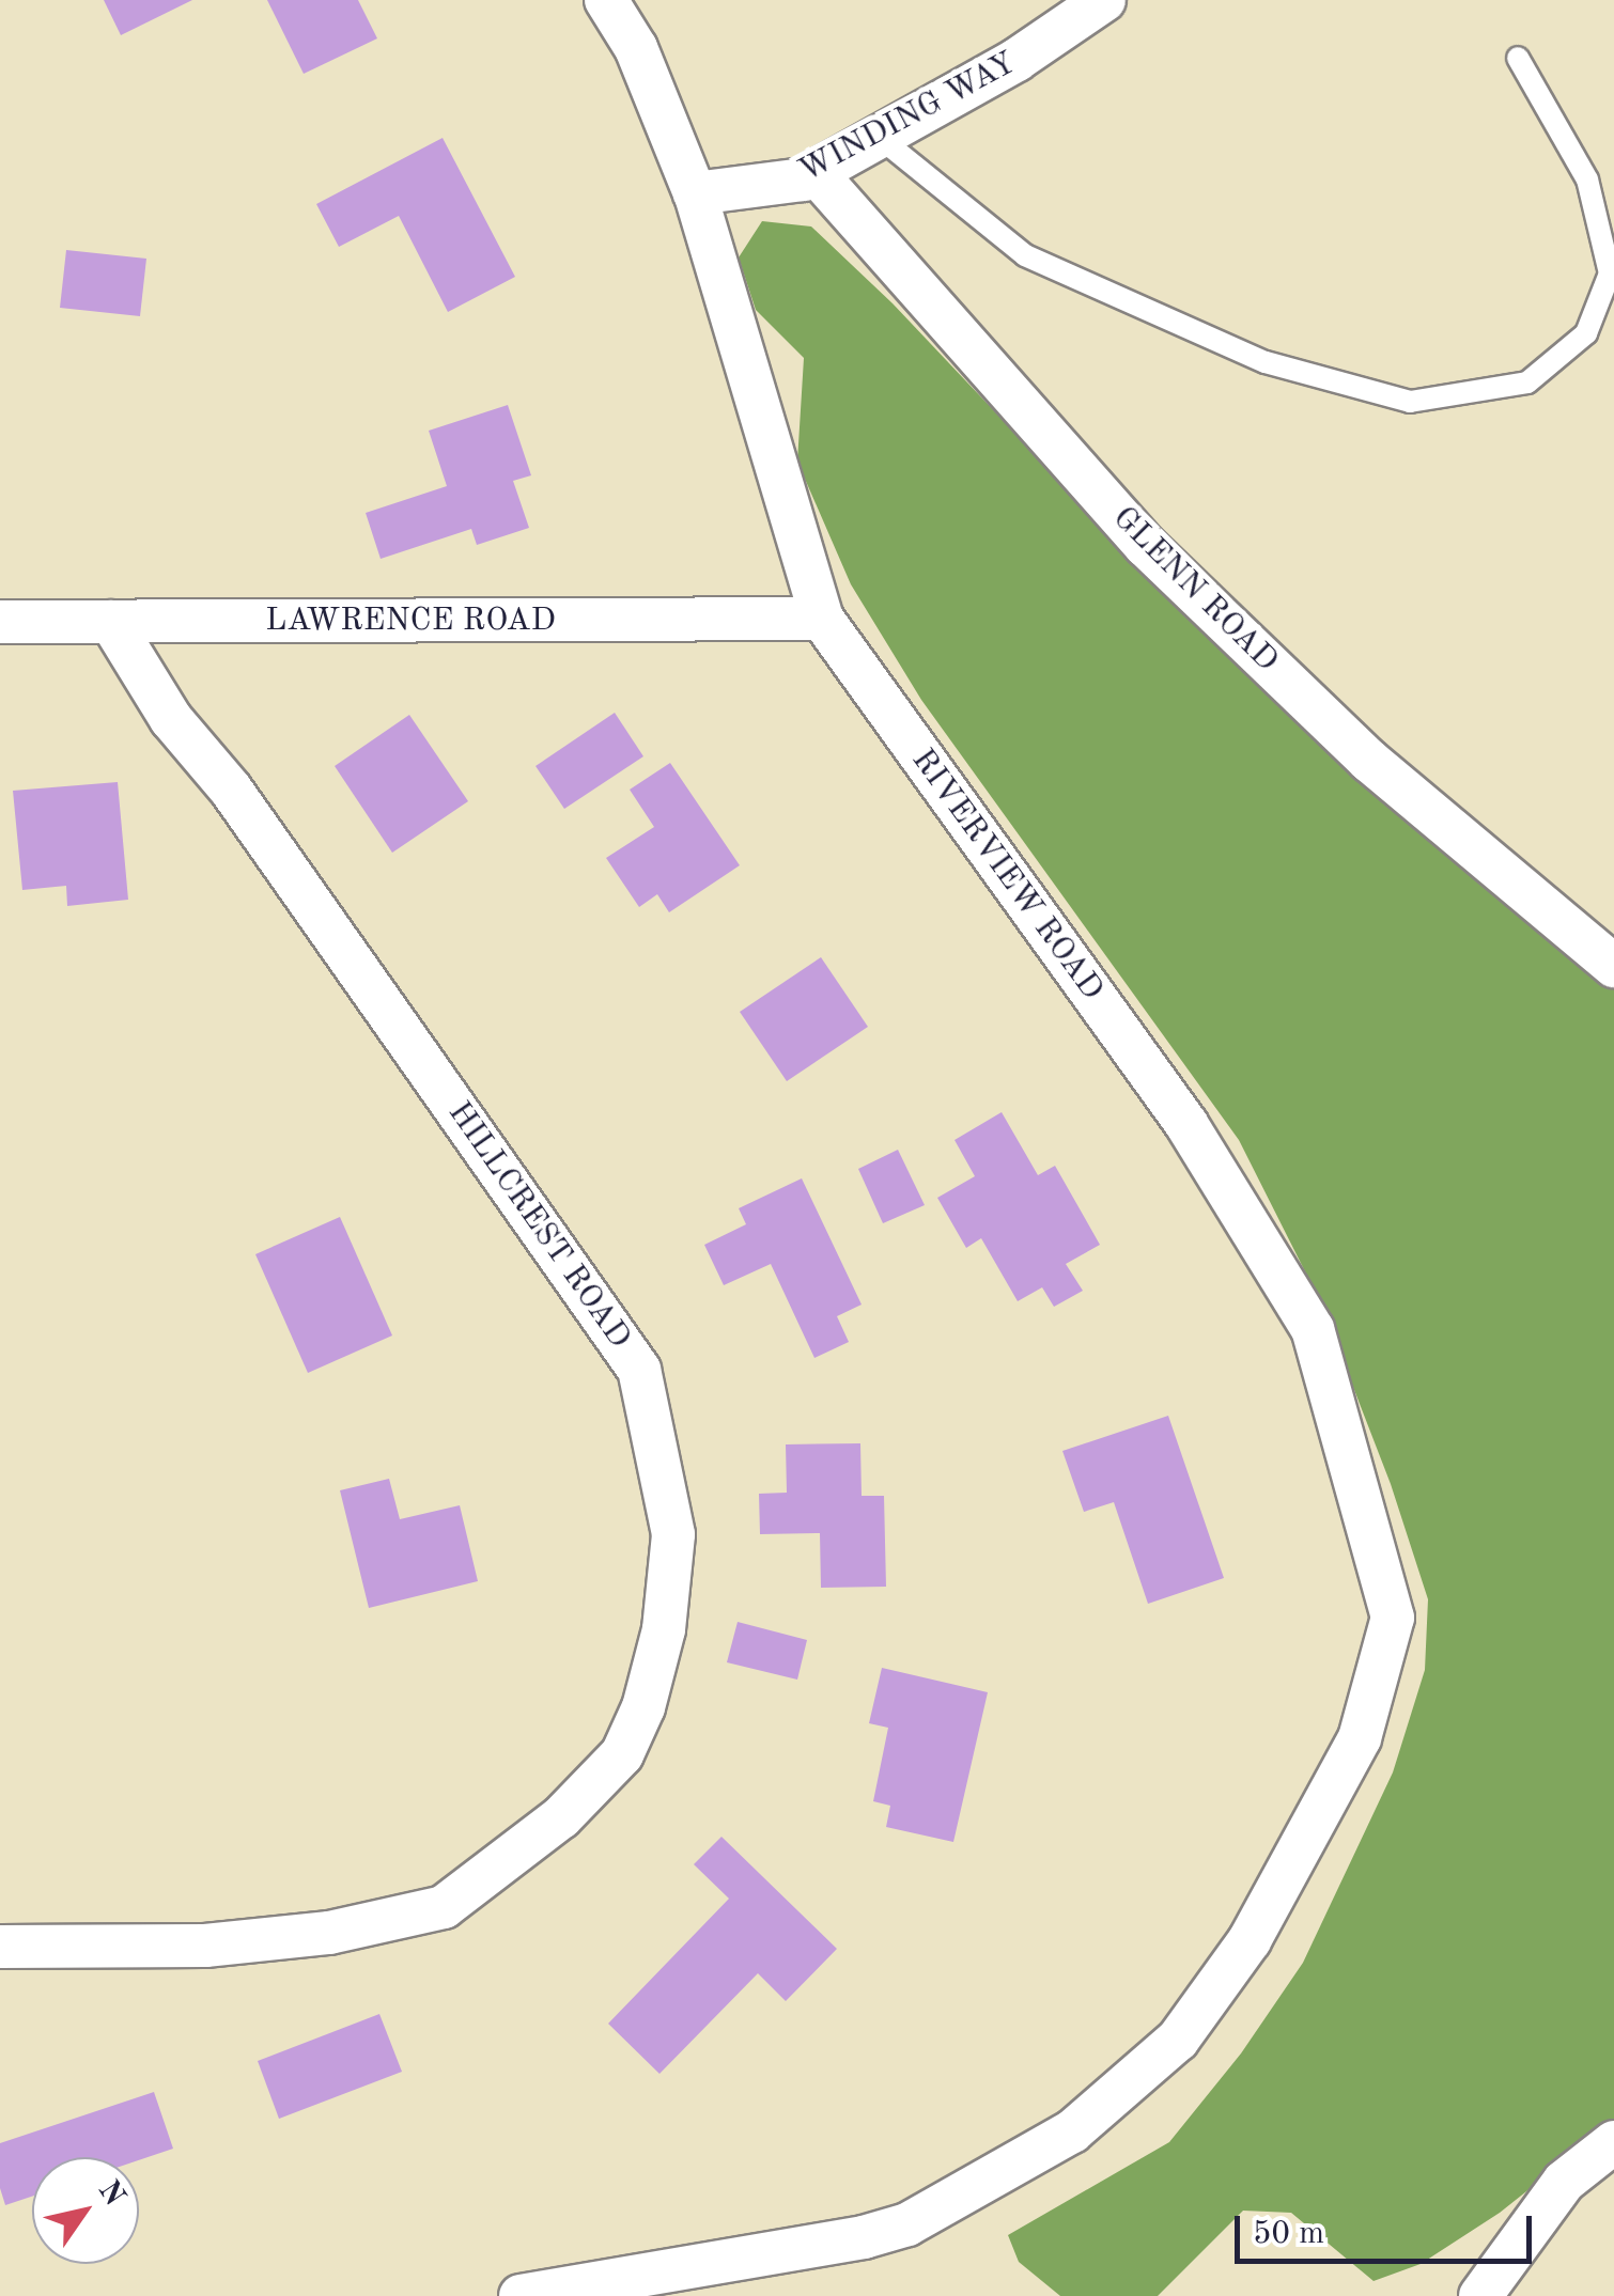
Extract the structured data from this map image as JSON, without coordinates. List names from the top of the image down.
{
  "streets": {
    "street": [
      "WINDING WAY",
      "GLENN ROAD",
      "LAWRENCE ROAD",
      "RIVERVIEW ROAD",
      "HILLCREST ROAD"
    ]
  },
  "crossings": [
    ["WINDING WAY", "GLENN ROAD"],
    ["WINDING WAY", "RIVERVIEW ROAD"],
    ["LAWRENCE ROAD", "RIVERVIEW ROAD"],
    ["LAWRENCE ROAD", "HILLCREST ROAD"]
  ],
  "scale_bar": "50 m",
  "north": "top right"
}
